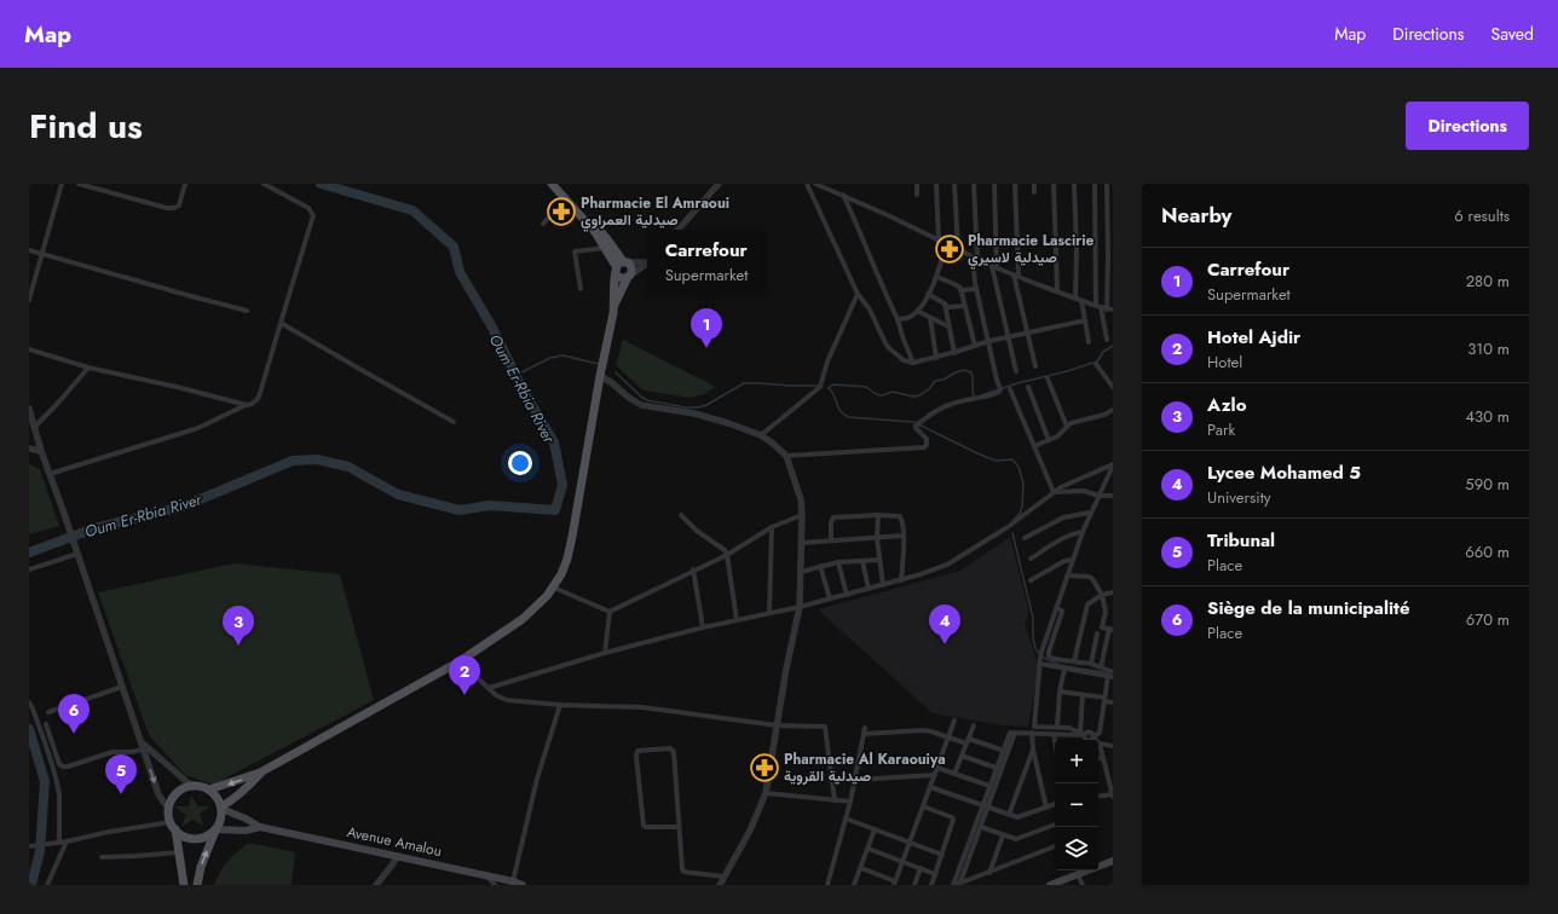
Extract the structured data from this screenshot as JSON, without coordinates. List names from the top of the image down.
{
  "streets": {
    "main road": ["Avenue Amalou"]
  },
  "water": ["Oum Er-Rbia River"],
  "places": {
    "pharmacy": ["Pharmacie El Amraoui صيدلية العمراوي", "Pharmacie Lascirie صيدلية لاسيري", "Pharmacie Al Karaouiya صيدلية القروية"]
  },
  "page": {
    "header": "Map",
    "nav": ["Map", "Directions", "Saved"],
    "title": "Find us",
    "buttons": "Directions",
    "heading": ["Nearby", "6 results"],
    "popup": ["Carrefour", "Supermarket"],
    "list": [
      {
        "mark": "1",
        "name": "Carrefour",
        "note": "Supermarket",
        "value": "280 m"
      },
      {
        "mark": "2",
        "name": "Hotel Ajdir",
        "note": "Hotel",
        "value": "310 m"
      },
      {
        "mark": "3",
        "name": "Azlo",
        "note": "Park",
        "value": "430 m"
      },
      {
        "mark": "4",
        "name": "Lycee Mohamed 5",
        "note": "University",
        "value": "590 m"
      },
      {
        "mark": "5",
        "name": "Tribunal",
        "note": "Place",
        "value": "660 m"
      },
      {
        "mark": "6",
        "name": "Siège de la municipalité",
        "note": "Place",
        "value": "670 m"
      }
    ],
    "pins": [
      "1",
      "4",
      "3",
      "2",
      "6",
      "5"
    ],
    "map_buttons": ["+", "−"]
  }
}
